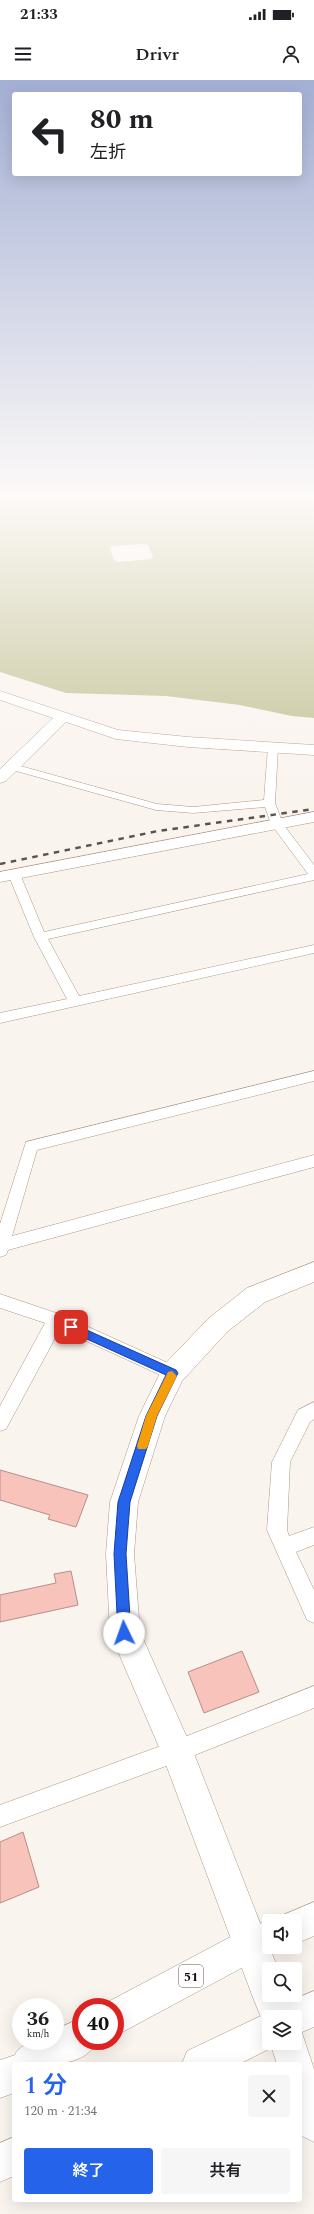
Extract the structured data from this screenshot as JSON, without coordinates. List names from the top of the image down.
{
  "streets": {
    "main road": ["51"]
  },
  "page": {
    "status": "21:33",
    "header": "Drivr",
    "turn": ["80 m", "左折"],
    "speed": "36 km/h",
    "limit": "40",
    "heading": ["1 分", "120 m · 21:34"],
    "buttons": ["終了", "共有"]
  }
}
